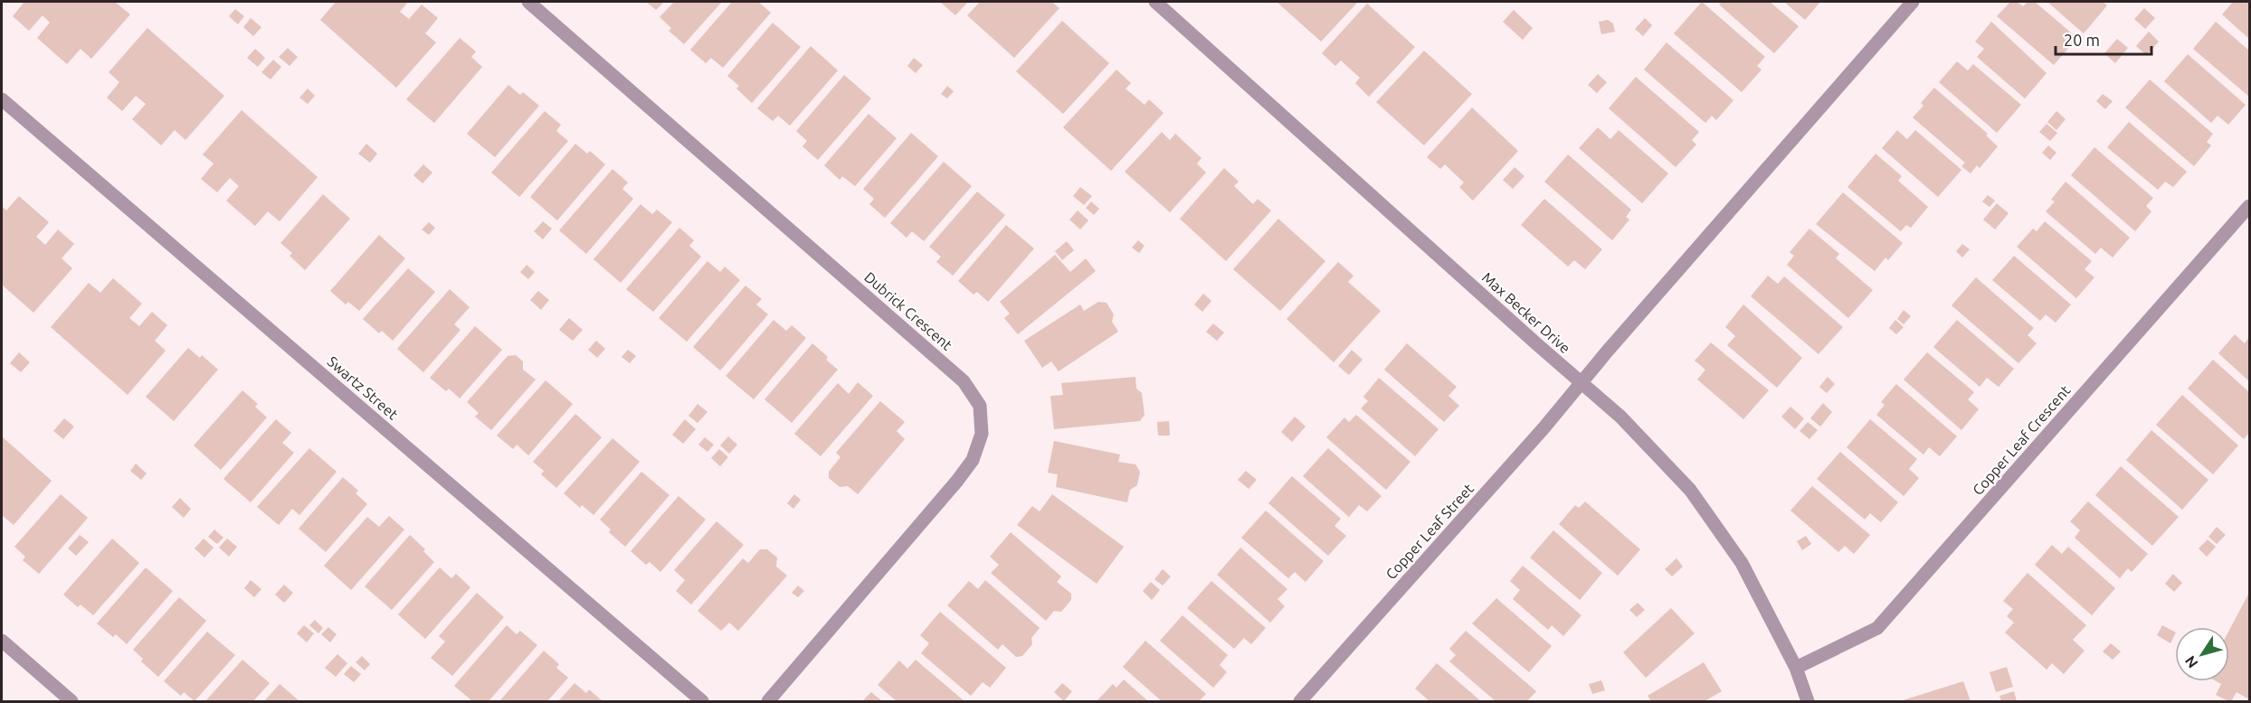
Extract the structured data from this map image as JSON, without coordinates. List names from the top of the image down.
{
  "streets": {
    "street": [
      "Dubrick Crescent",
      "Max Becker Drive",
      "Swartz Street",
      "Copper Leaf Crescent",
      "Copper Leaf Street"
    ]
  },
  "crossings": [
    ["Max Becker Drive", "Copper Leaf Crescent"],
    ["Max Becker Drive", "Copper Leaf Street"]
  ],
  "scale_bar": "20 m",
  "north": "bottom left"
}
